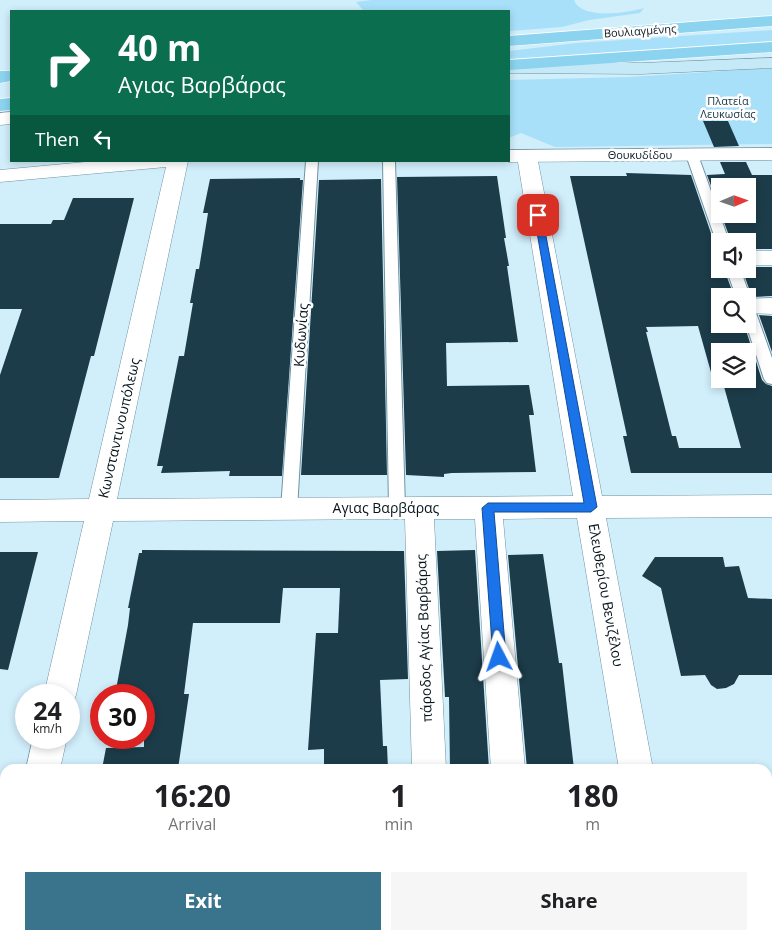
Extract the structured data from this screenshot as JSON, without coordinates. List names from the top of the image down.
{
  "streets": {
    "main road": ["Βουλιαγμένης"],
    "street": [
      "Θουκυδίδου",
      "Κωνσταντινουπόλεως",
      "Αγιας Βαρβάρας",
      "Ελευθερίου Βενιζέλου",
      "πάροδος Αγίας Βαρβάρας"
    ],
    "lane": ["Κυδωνίας"]
  },
  "crossings": [
    ["Θουκυδίδου", "Ελευθερίου Βενιζέλου"],
    ["Κυδωνίας", "Αγιας Βαρβάρας"],
    ["Κωνσταντινουπόλεως", "Αγιας Βαρβάρας"],
    ["Αγιας Βαρβάρας", "Ελευθερίου Βενιζέλου"],
    ["Αγιας Βαρβάρας", "πάροδος Αγίας Βαρβάρας"]
  ],
  "parks": ["Πλατεία Λευκωσίας"],
  "north": "right",
  "page": {
    "turn": ["40 m", "Αγιας Βαρβάρας"],
    "then": "Then",
    "speed": "24 km/h",
    "limit": "30",
    "eta": [
      "16:20",
      "Arrival",
      "1",
      "min",
      "180",
      "m"
    ],
    "buttons": ["Exit", "Share"]
  }
}
